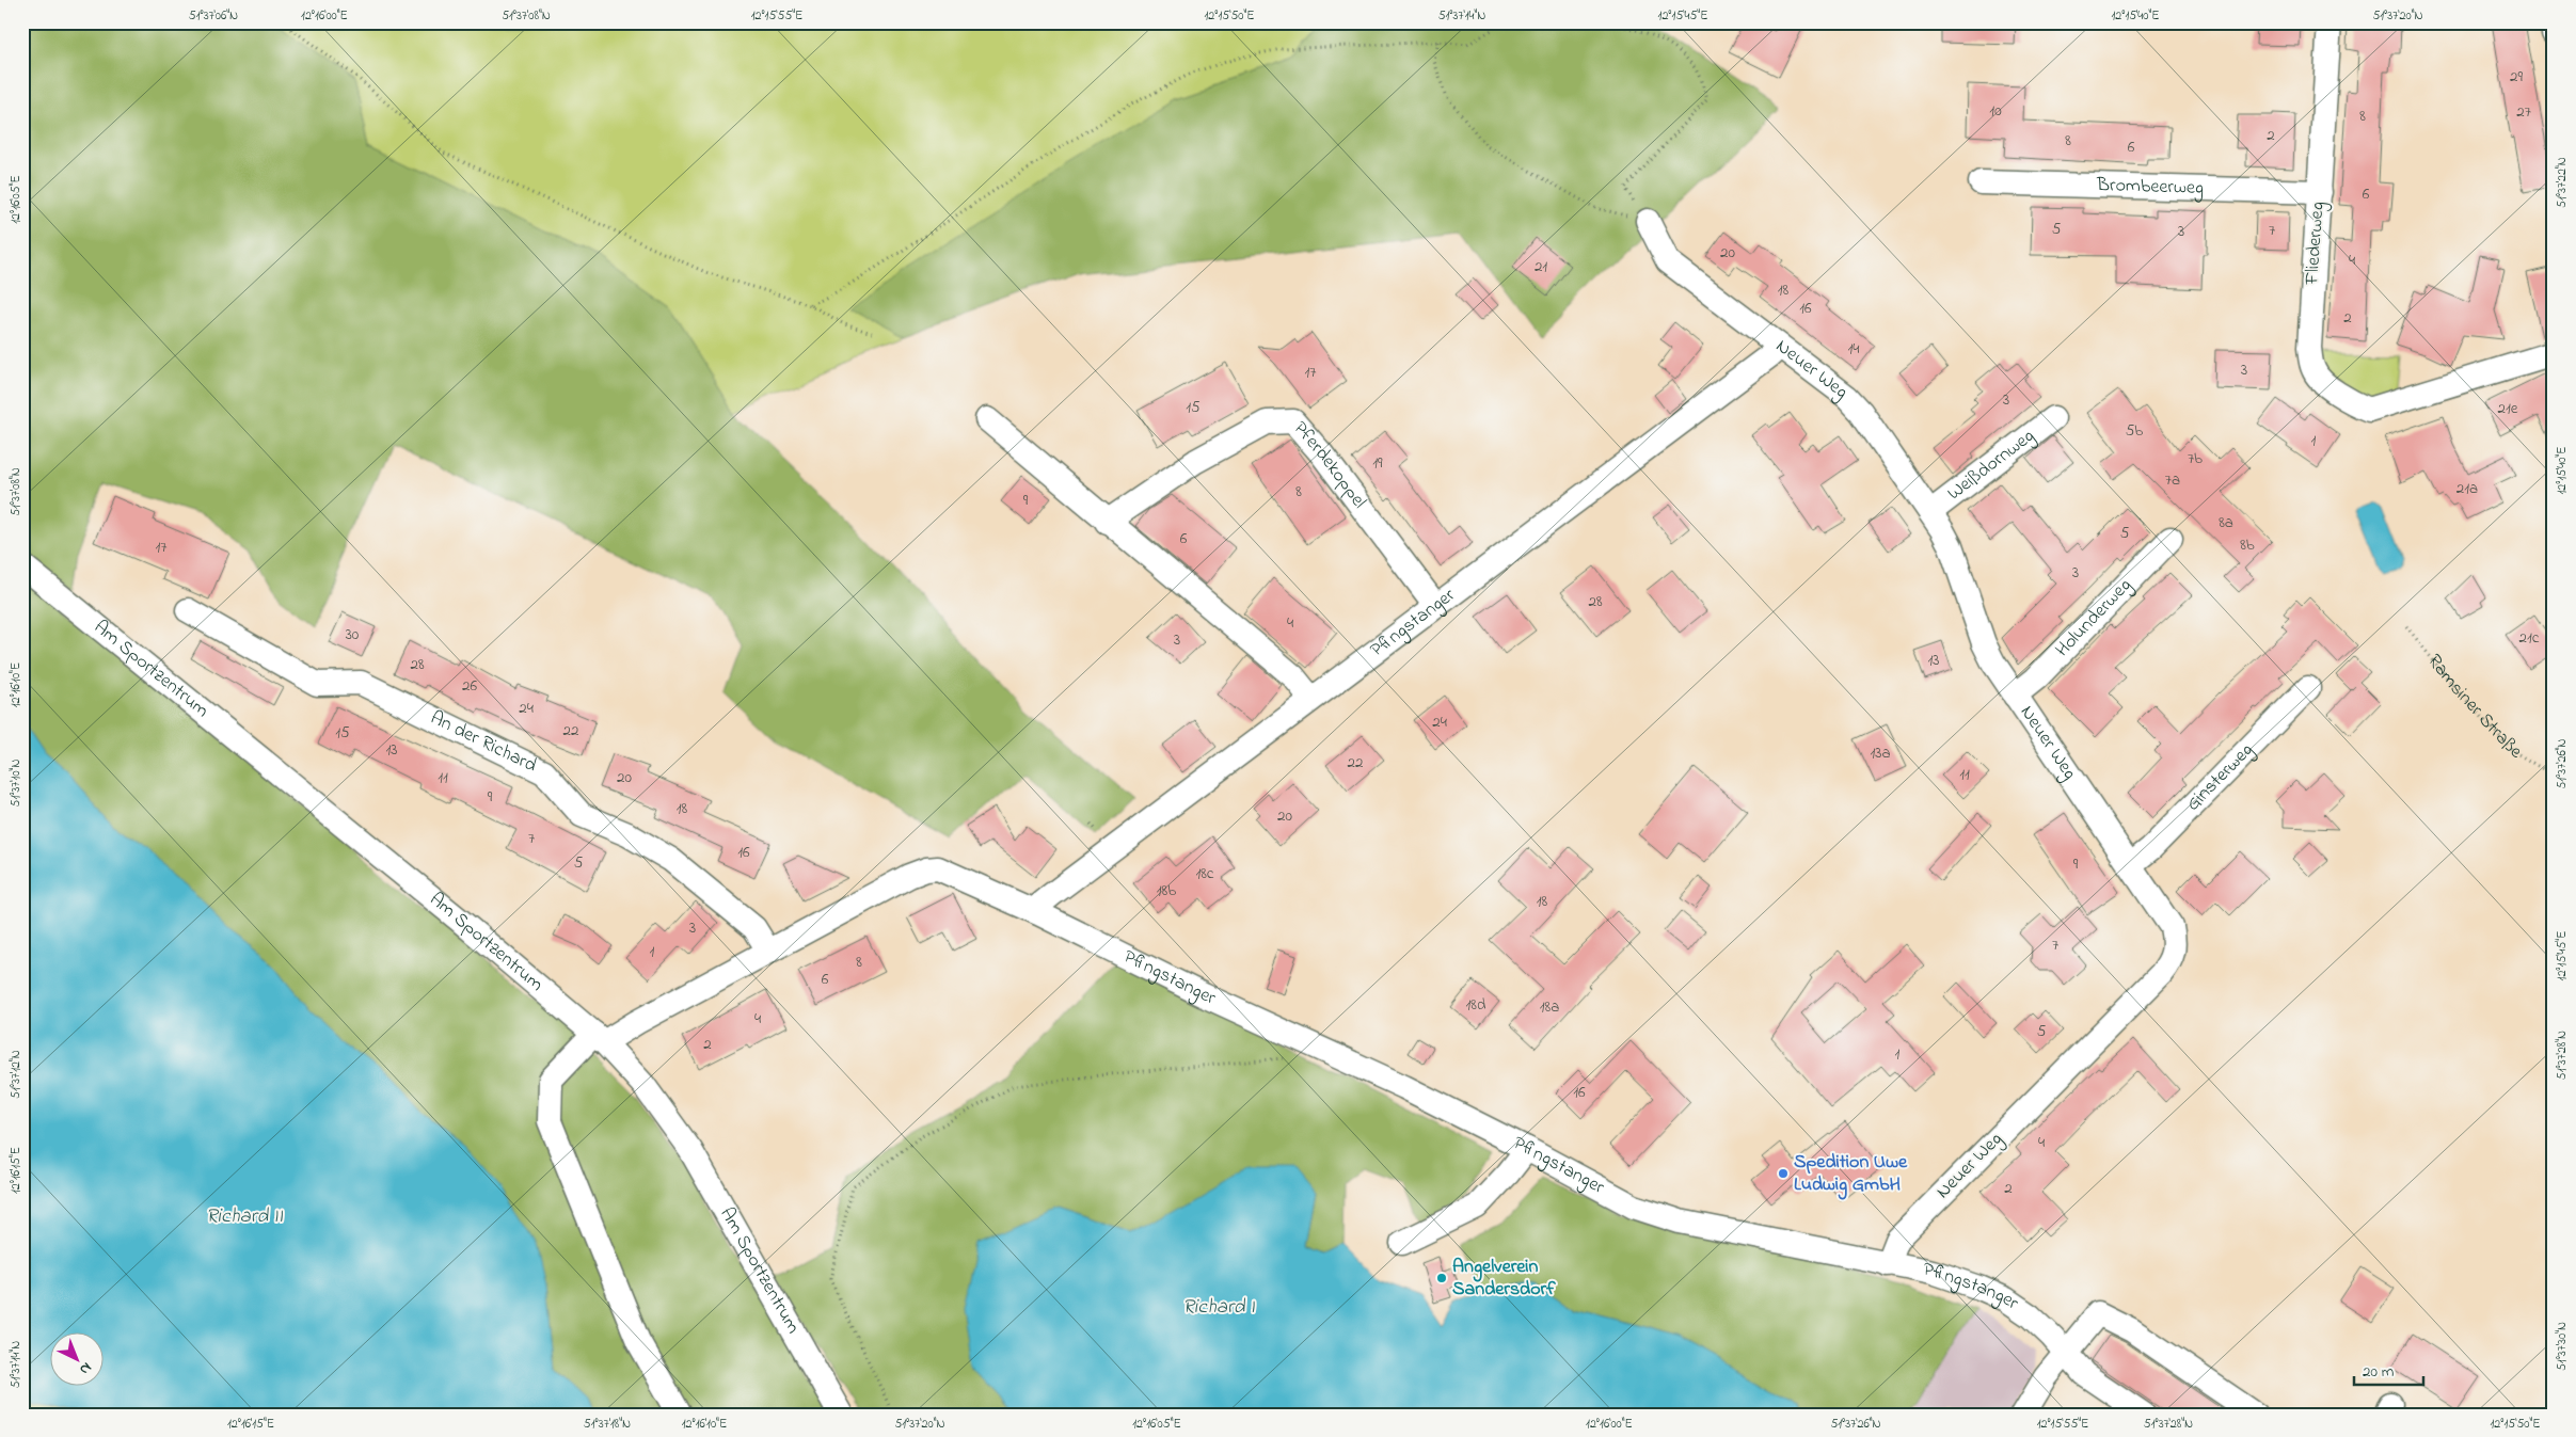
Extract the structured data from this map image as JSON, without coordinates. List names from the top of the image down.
{
  "streets": {
    "street": [
      "Brombeerweg",
      "Fliederweg",
      "Neuer Weg",
      "Weißdornweg",
      "Pferdekoppel",
      "Holunderweg",
      "Pfingstanger",
      "Am Sportzentrum",
      "An der Richard",
      "Ginsterweg"
    ],
    "path": ["Ramsiner Straße"]
  },
  "crossings": [
    ["Brombeerweg", "Fliederweg"],
    ["Neuer Weg", "Weißdornweg"],
    ["Neuer Weg", "Holunderweg"],
    ["Neuer Weg", "Pfingstanger"],
    ["Neuer Weg", "Ginsterweg"],
    ["Pferdekoppel", "Pfingstanger"]
  ],
  "water": ["Richard II", "Richard I"],
  "places": ["Spedition Uwe Ludwig GmbH", "Angelverein Sandersdorf"],
  "house_numbers": [
    "29",
    "10",
    "27",
    "8",
    "2",
    "8",
    "6",
    "6",
    "5",
    "7",
    "3",
    "20",
    "4",
    "21",
    "18",
    "16",
    "2",
    "14",
    "3",
    "17",
    "3",
    "15",
    "21e",
    "5b",
    "1",
    "7b",
    "19",
    "7a",
    "21a",
    "8",
    "9",
    "8a",
    "5",
    "6",
    "8b",
    "17",
    "3",
    "28",
    "4",
    "30",
    "21c",
    "3",
    "13",
    "28",
    "26",
    "24",
    "24",
    "22",
    "15",
    "13",
    "13a",
    "22",
    "11",
    "11",
    "20",
    "9",
    "18",
    "20",
    "7",
    "16",
    "5",
    "9",
    "18c",
    "18b",
    "18",
    "3",
    "7",
    "1",
    "8",
    "6",
    "18d",
    "18a",
    "4",
    "5",
    "2",
    "1",
    "16",
    "4",
    "2"
  ],
  "scale_bar": "20 m",
  "north": "bottom right",
  "coordinates": [
    "51°37'06\"N",
    "12°16'00\"E",
    "51°37'08\"N",
    "12°15'55\"E",
    "12°15'50\"E",
    "51°37'14\"N",
    "12°15'45\"E",
    "12°15'40\"E",
    "51°37'20\"N",
    "51°37'22\"N",
    "12°16'05\"E",
    "12°16'10\"E",
    "51°37'26\"N",
    "51°37'10\"N",
    "51°37'28\"N",
    "51°37'12\"N",
    "12°16'15\"E",
    "51°37'30\"N",
    "51°37'18\"N"
  ]
}
